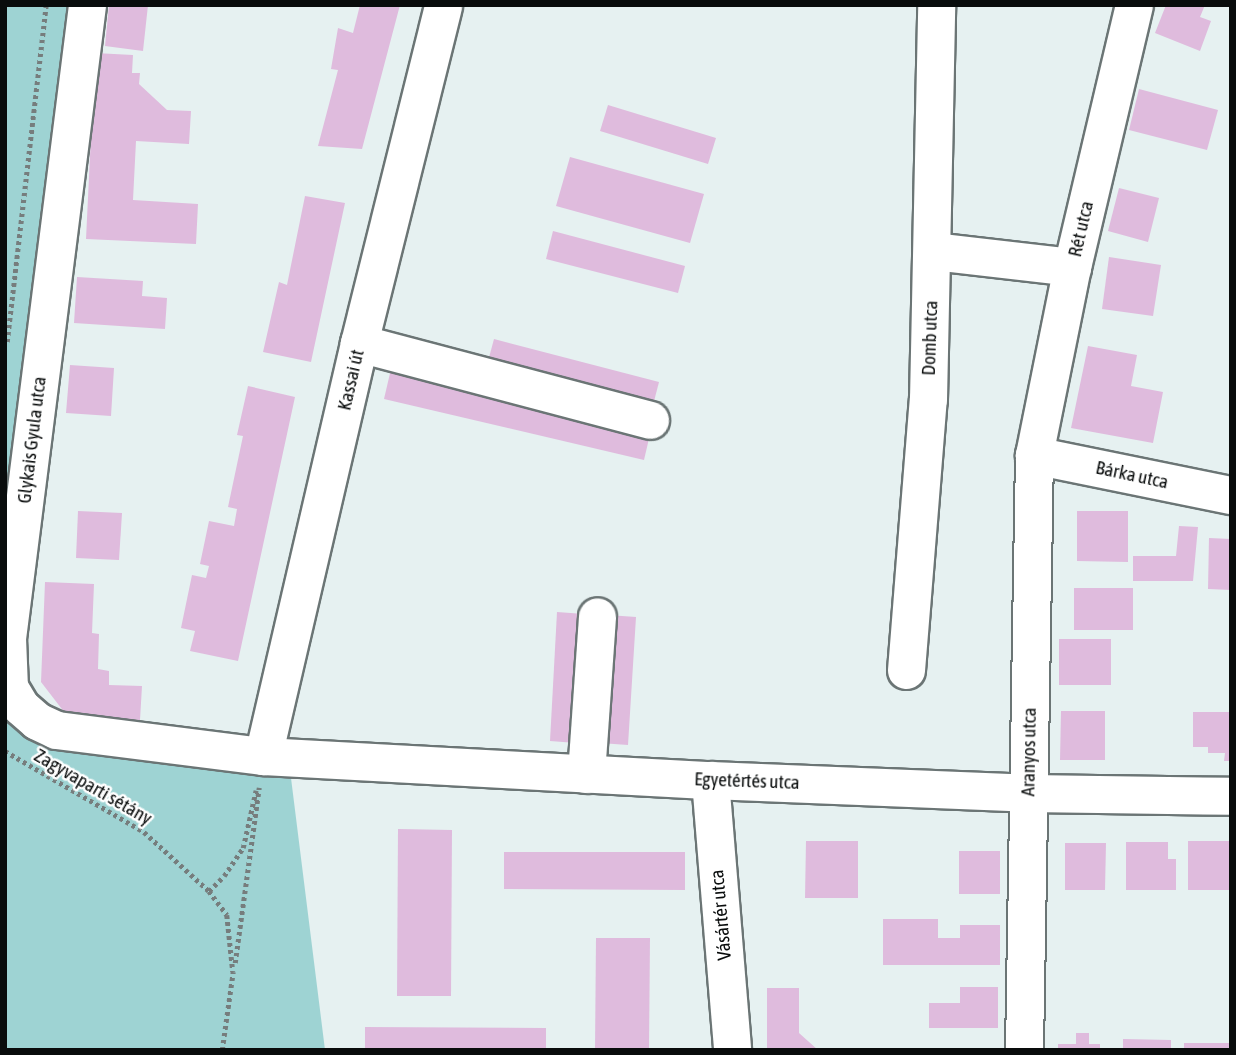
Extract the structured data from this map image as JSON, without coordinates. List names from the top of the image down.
{
  "streets": {
    "street": [
      "Rét utca",
      "Domb utca",
      "Kassai út",
      "Glykais Gyula utca",
      "Bárka utca",
      "Aranyos utca",
      "Egyetértés utca",
      "Vásártér utca"
    ],
    "path": ["Zagyvaparti sétány"]
  },
  "crossings": [
    ["Rét utca", "Bárka utca"],
    ["Rét utca", "Aranyos utca"],
    ["Kassai út", "Glykais Gyula utca"],
    ["Kassai út", "Egyetértés utca"],
    ["Glykais Gyula utca", "Egyetértés utca"],
    ["Bárka utca", "Aranyos utca"],
    ["Aranyos utca", "Egyetértés utca"],
    ["Egyetértés utca", "Vásártér utca"]
  ]
}
